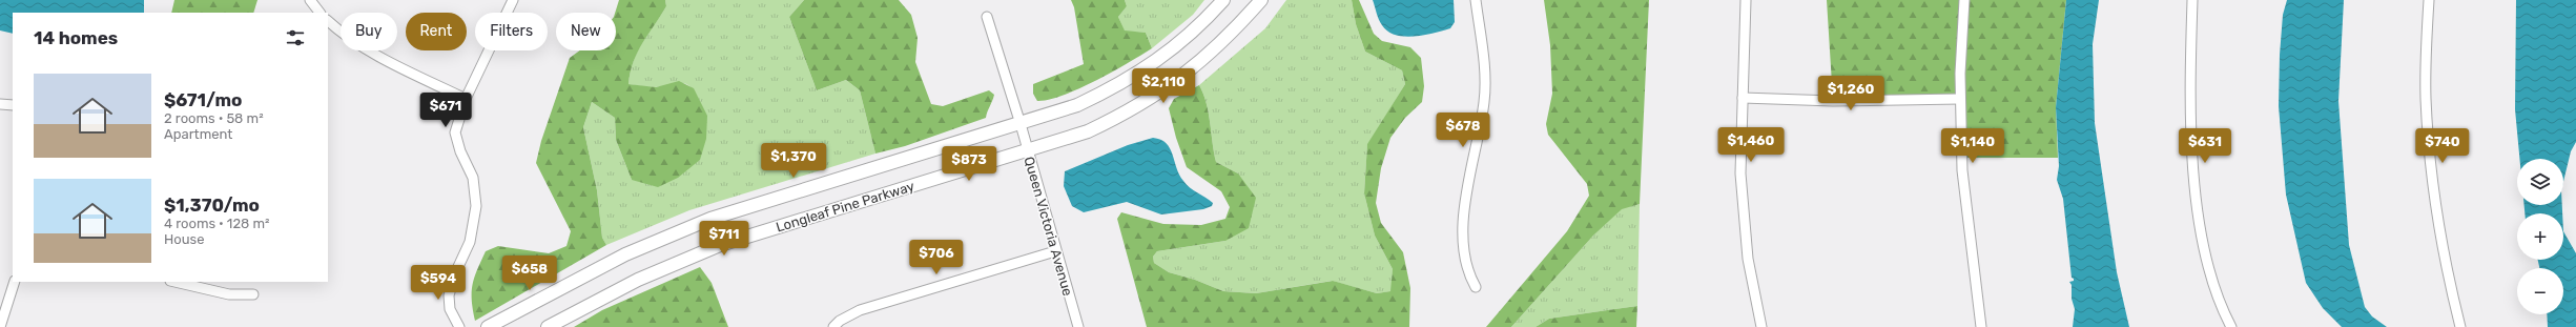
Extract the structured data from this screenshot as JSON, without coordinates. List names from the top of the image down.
{
  "streets": {
    "main road": ["Longleaf Pine Parkway"],
    "street": ["Queen Victoria Avenue"]
  },
  "crossings": [
    ["Longleaf Pine Parkway", "Queen Victoria Avenue"]
  ],
  "page": {
    "chip": [
      "Buy",
      "Rent",
      "Filters",
      "New"
    ],
    "heading": "14 homes",
    "list": [
      {
        "name": "$671/mo",
        "note": "2 rooms · 58 m² · Apartment"
      },
      {
        "name": "$1,370/mo",
        "note": "4 rooms · 128 m² · House"
      }
    ],
    "price": [
      "$2,110",
      "$1,260",
      "$671",
      "$678",
      "$1,460",
      "$1,140",
      "$631",
      "$740",
      "$1,370",
      "$873",
      "$711",
      "$706",
      "$658",
      "$594"
    ],
    "map_buttons": ["+", "−"]
  }
}
